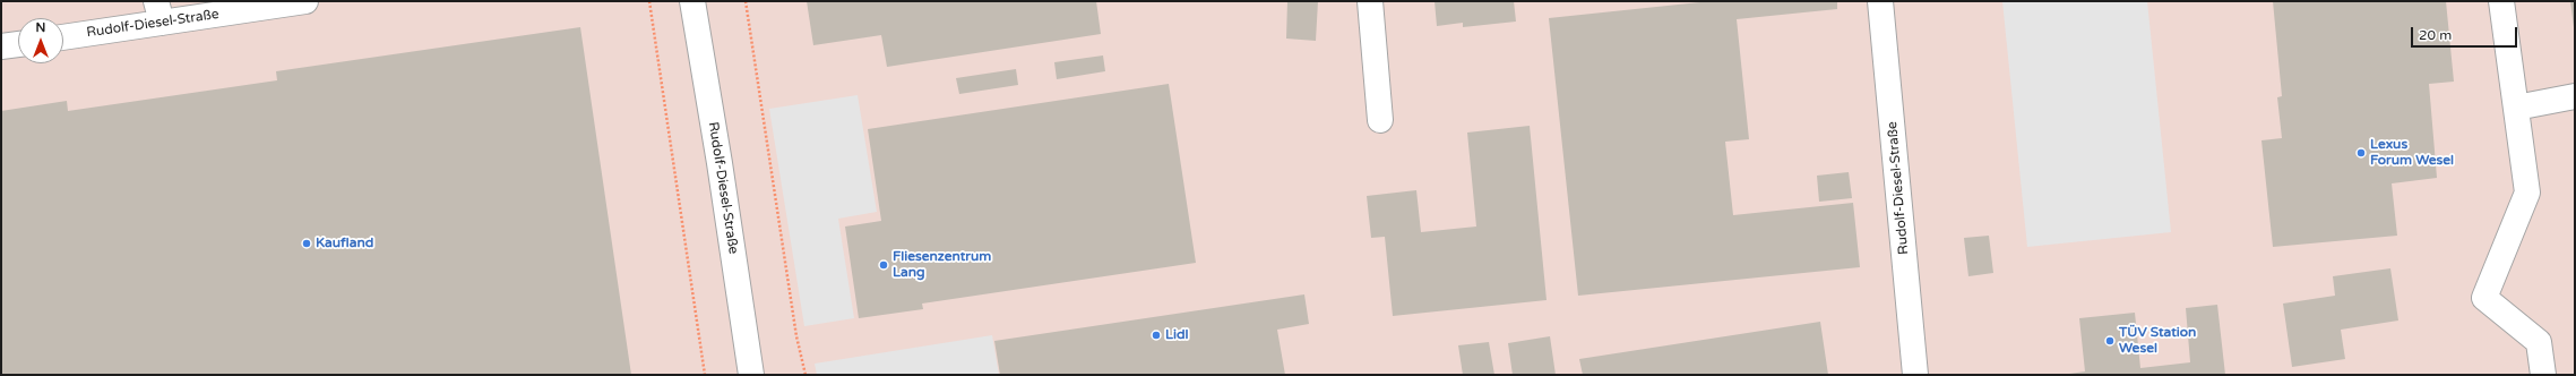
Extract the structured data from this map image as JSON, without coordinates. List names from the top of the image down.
{
  "streets": {
    "street": ["Rudolf-Diesel-Straße"]
  },
  "places": [
    "Lexus Forum Wesel",
    "Kaufland",
    "Fliesenzentrum Lang",
    "Lidl",
    "TÜV Station Wesel"
  ],
  "scale_bar": "20 m",
  "north": "top"
}
